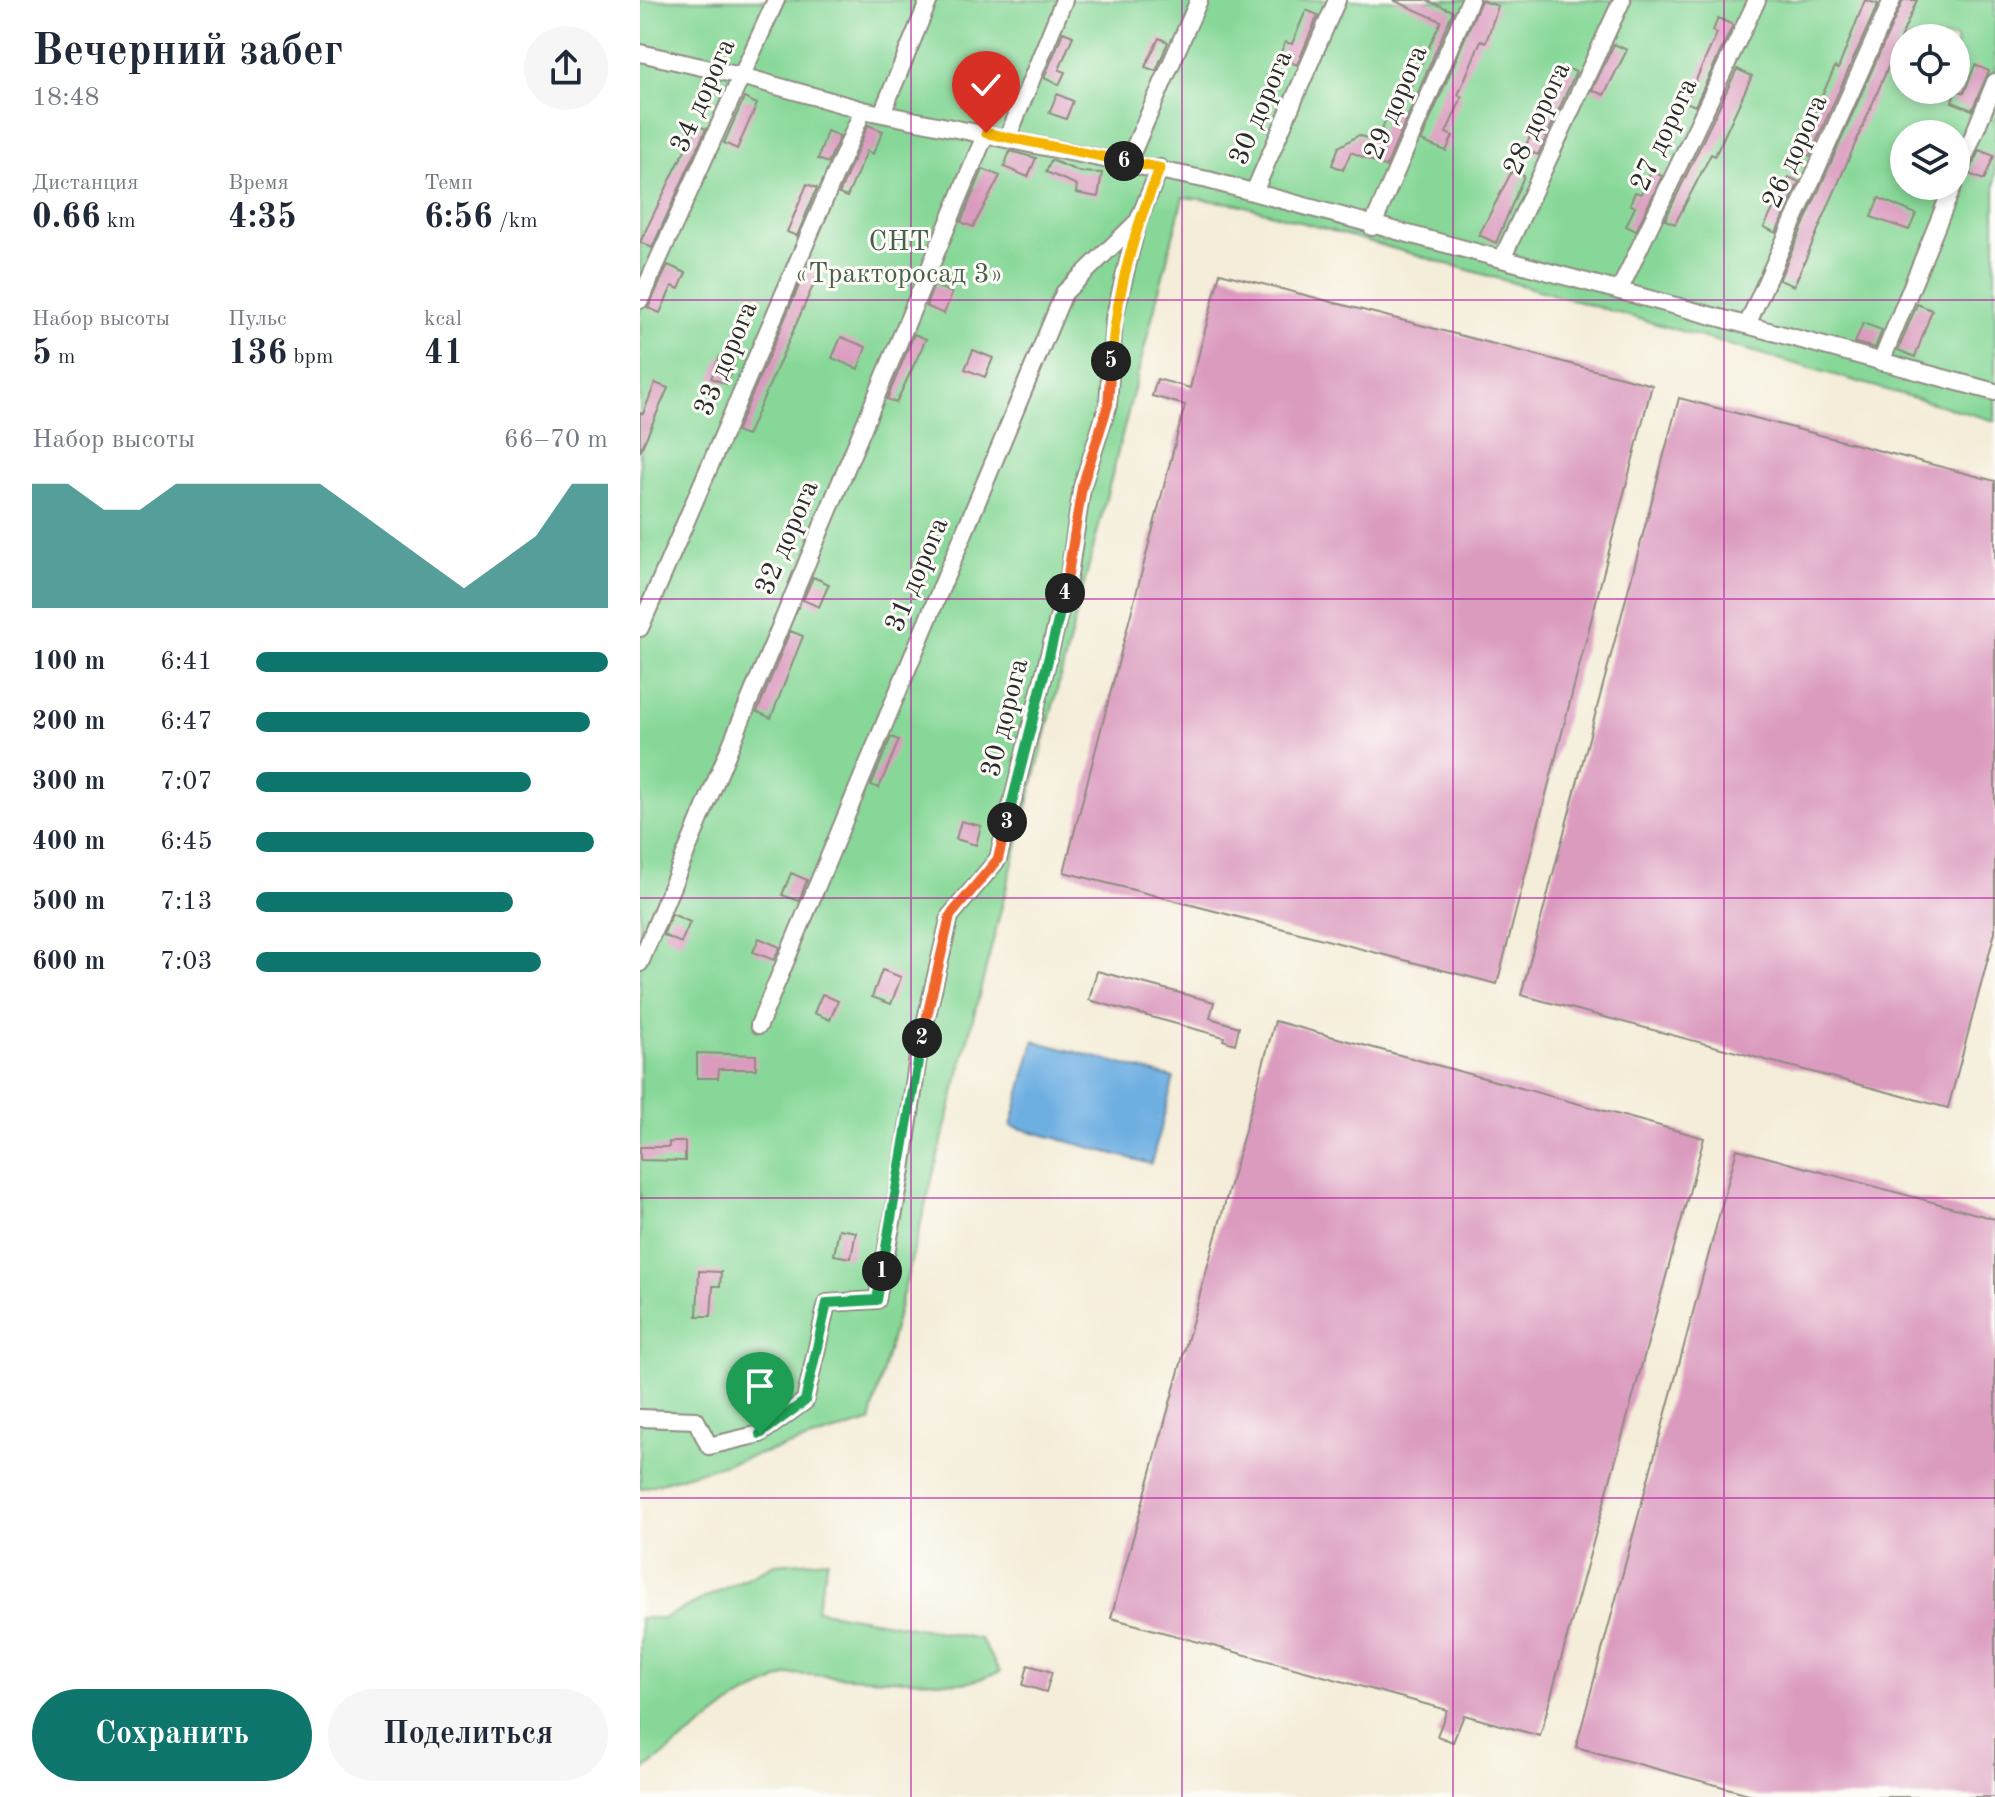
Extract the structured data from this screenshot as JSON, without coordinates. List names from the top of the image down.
{
  "streets": {
    "street": [
      "34 дорога",
      "29 дорога",
      "30 дорога",
      "28 дорога",
      "27 дорога",
      "26 дорога",
      "33 дорога",
      "32 дорога",
      "31 дорога"
    ]
  },
  "crossings": [
    ["30 дорога", "31 дорога"]
  ],
  "parks": ["СНТ «Тракторосад 3»"],
  "page": {
    "heading": ["Вечерний забег", "18:48"],
    "stats": [
      ["Дистанция", "0.66 km"],
      ["Время", "4:35"],
      ["Темп", "6:56 /km"],
      ["Набор высоты", "5 m"],
      ["Пульс", "136 bpm"],
      ["kcal", "41"]
    ],
    "pins": [
      "6",
      "5",
      "4",
      "3",
      "2",
      "1"
    ],
    "chart": ["Набор высоты", "66–70 m"],
    "list": [
      {
        "name": "100 m",
        "note": "6:41"
      },
      {
        "name": "200 m",
        "note": "6:47"
      },
      {
        "name": "300 m",
        "note": "7:07"
      },
      {
        "name": "400 m",
        "note": "6:45"
      },
      {
        "name": "500 m",
        "note": "7:13"
      },
      {
        "name": "600 m",
        "note": "7:03"
      }
    ],
    "buttons": ["Сохранить", "Поделиться"]
  }
}
